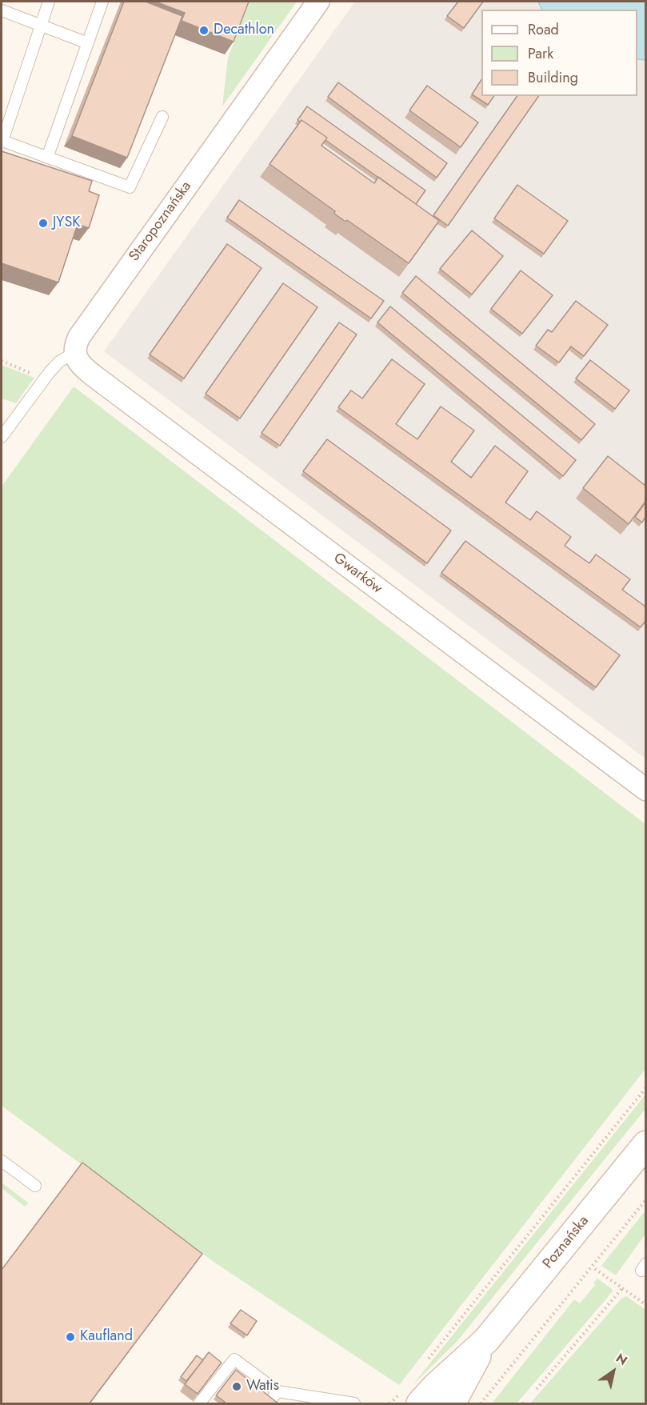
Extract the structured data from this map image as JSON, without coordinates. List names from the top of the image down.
{
  "streets": {
    "main road": ["Poznańska"],
    "street": ["Staropoznańska", "Gwarków"]
  },
  "crossings": [
    ["Staropoznańska", "Gwarków"]
  ],
  "places": [
    "Decathlon",
    "JYSK",
    "Kaufland",
    "Watis"
  ],
  "legend": ["Road", "Park", "Building"],
  "north": "top right"
}
